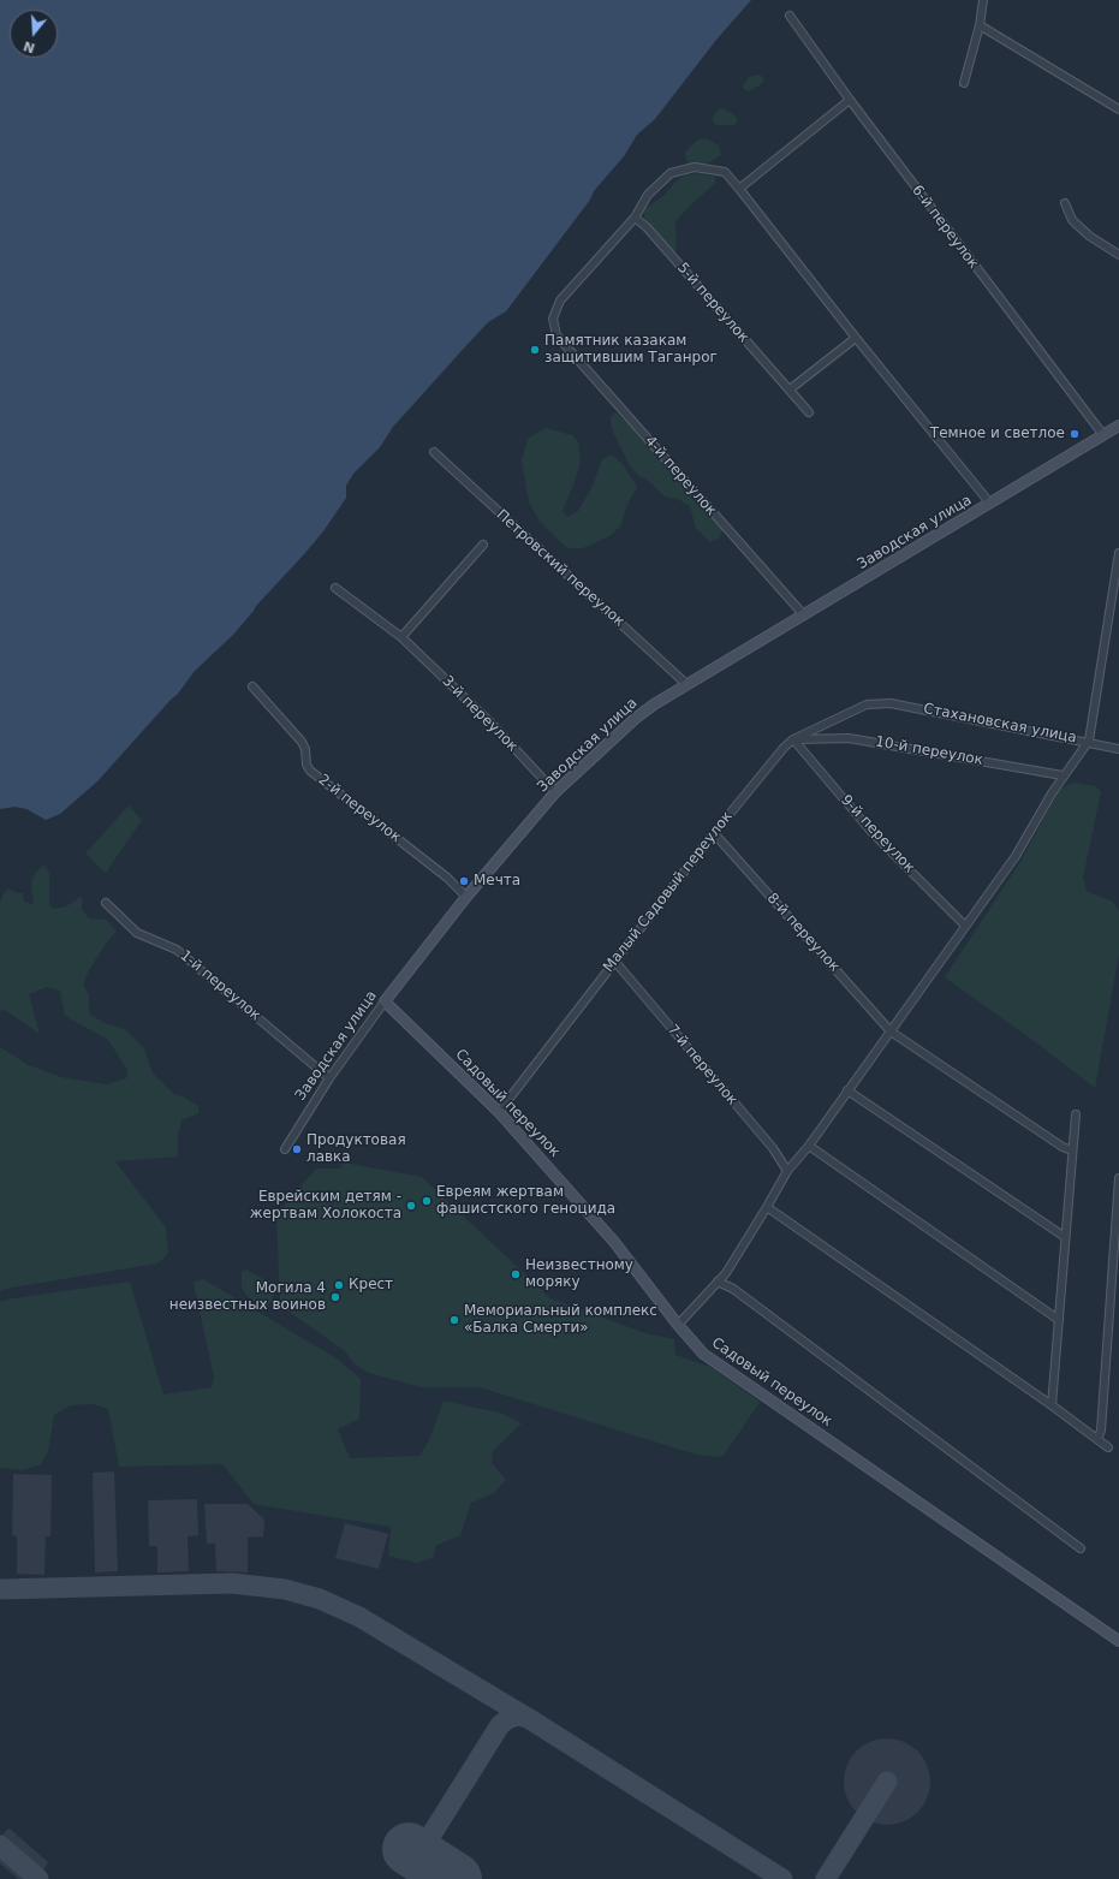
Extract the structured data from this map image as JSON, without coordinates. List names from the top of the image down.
{
  "streets": {
    "street": [
      "6-й переулок",
      "5-й переулок",
      "4-й переулок",
      "Заводская улица",
      "Петровский переулок",
      "3-й переулок",
      "Стахановская улица",
      "10-й переулок",
      "2-й переулок",
      "9-й переулок",
      "Малый Садовый переулок",
      "8-й переулок",
      "1-й переулок",
      "7-й переулок",
      "Садовый переулок"
    ]
  },
  "crossings": [
    ["6-й переулок", "Заводская улица"],
    ["5-й переулок", "4-й переулок"],
    ["4-й переулок", "Заводская улица"],
    ["Заводская улица", "Петровский переулок"],
    ["Заводская улица", "3-й переулок"],
    ["Заводская улица", "2-й переулок"],
    ["Заводская улица", "1-й переулок"],
    ["Заводская улица", "Садовый переулок"],
    ["Стахановская улица", "Малый Садовый переулок"],
    ["10-й переулок", "9-й переулок"],
    ["10-й переулок", "Малый Садовый переулок"],
    ["9-й переулок", "Малый Садовый переулок"],
    ["Малый Садовый переулок", "8-й переулок"],
    ["Малый Садовый переулок", "7-й переулок"],
    ["Малый Садовый переулок", "Садовый переулок"]
  ],
  "places": [
    "Памятник казакам защитившим Таганрог",
    "Темное и светлое",
    "Мечта",
    "Продуктовая лавка",
    "Евреям жертвам фашистского геноцида",
    "Еврейским детям - жертвам Холокоста",
    "Неизвестному моряку",
    "Крест",
    "Могила 4 неизвестных воинов",
    "Мемориальный комплекс «Балка Смерти»"
  ],
  "north": "bottom"
}
